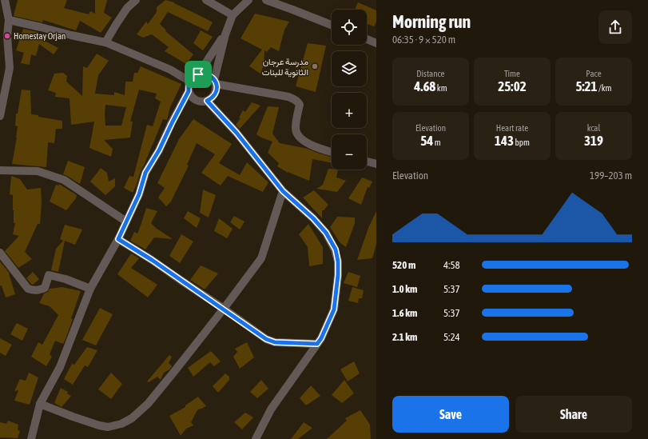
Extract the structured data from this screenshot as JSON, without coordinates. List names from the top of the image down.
{
  "places": ["Homestay Orjan", "مدرسة عرجان الثانوية للبنات"],
  "page": {
    "heading": ["Morning run", "06:35 · 9 × 520 m"],
    "map_buttons": ["+", "−"],
    "stats": [
      ["Distance", "4.68 km"],
      ["Time", "25:02"],
      ["Pace", "5:21 /km"],
      ["Elevation", "54 m"],
      ["Heart rate", "143 bpm"],
      ["kcal", "319"]
    ],
    "chart": ["Elevation", "199–203 m"],
    "list": [
      {
        "name": "520 m",
        "note": "4:58"
      },
      {
        "name": "1.0 km",
        "note": "5:37"
      },
      {
        "name": "1.6 km",
        "note": "5:37"
      },
      {
        "name": "2.1 km",
        "note": "5:24"
      }
    ],
    "buttons": ["Save", "Share"]
  }
}
